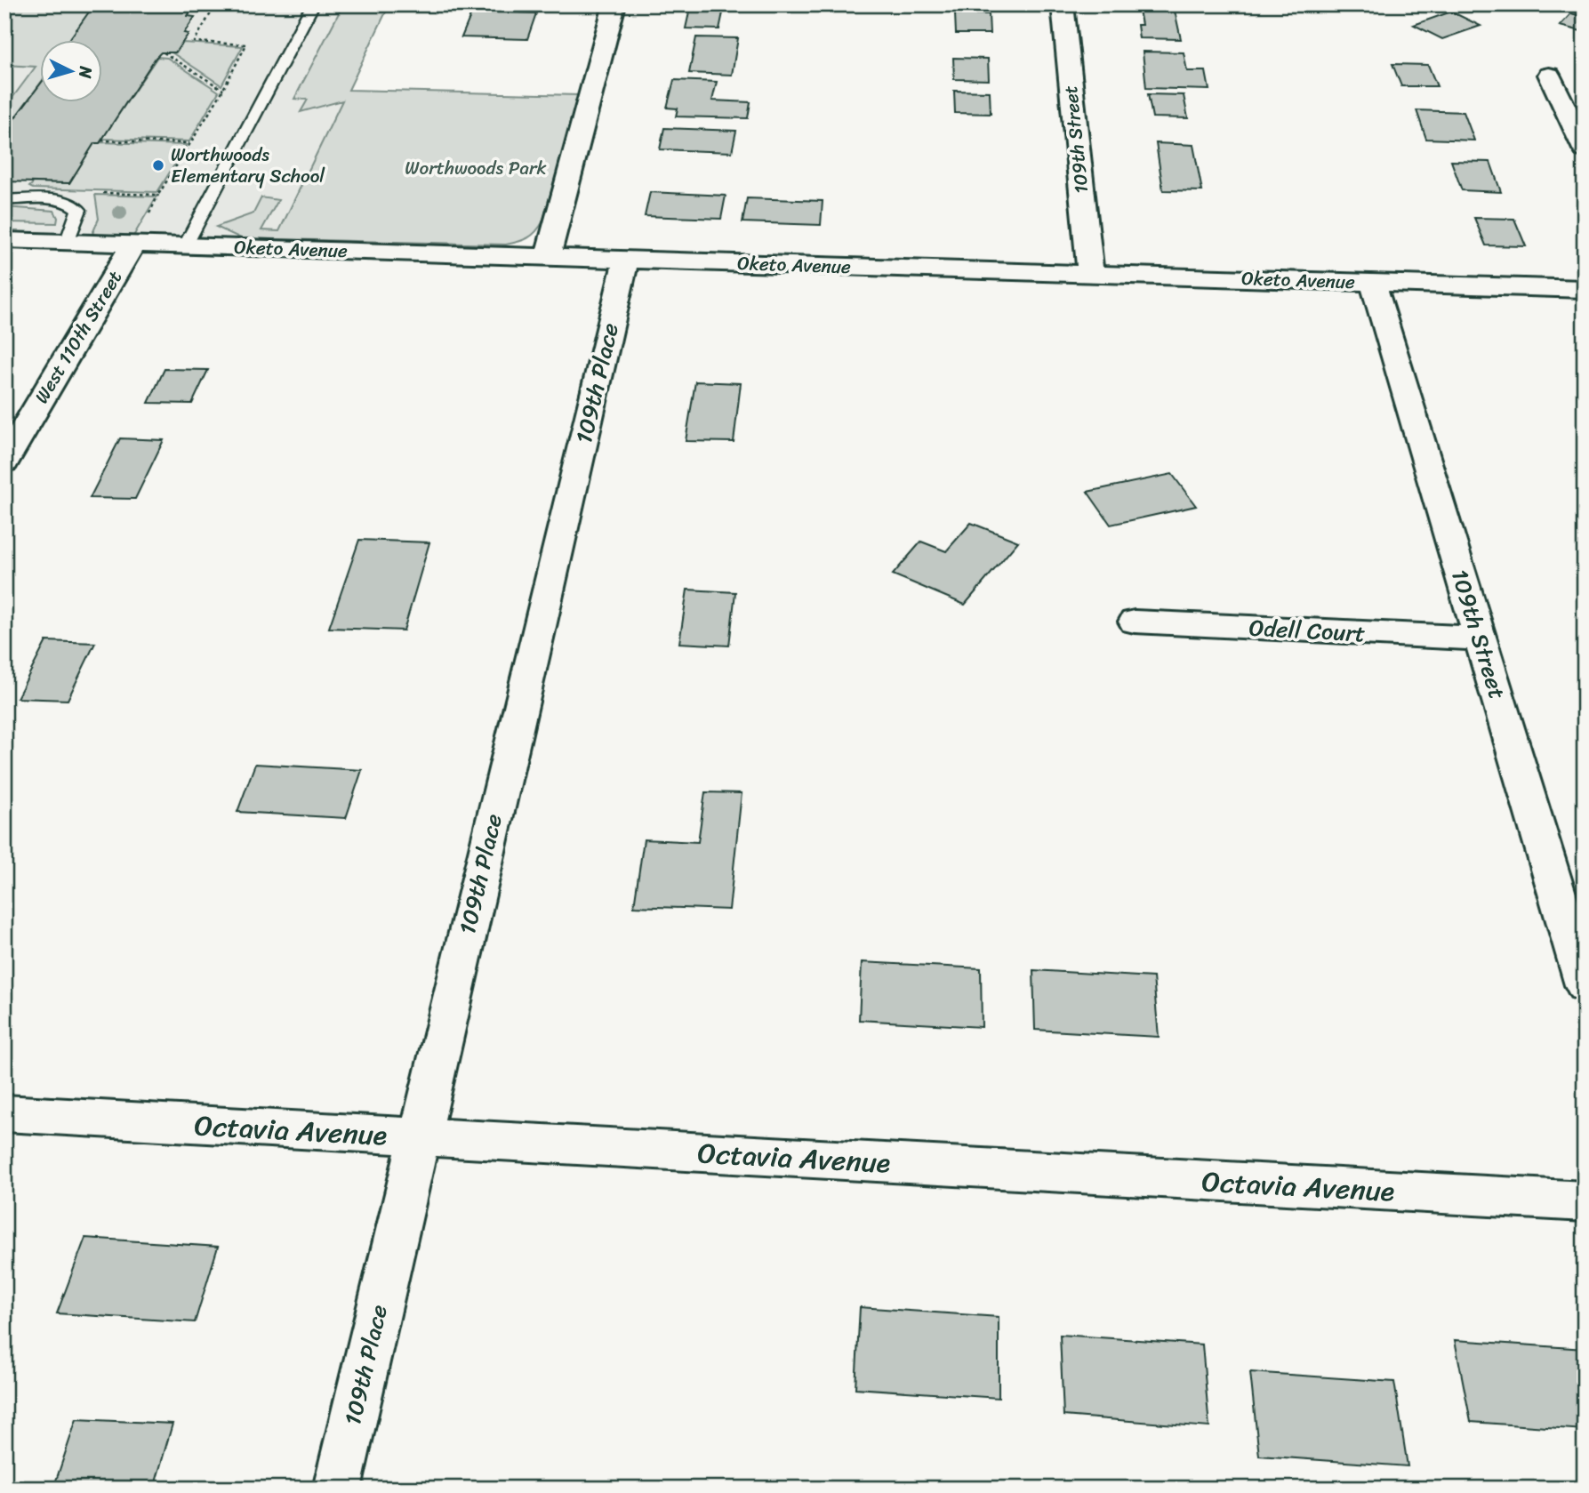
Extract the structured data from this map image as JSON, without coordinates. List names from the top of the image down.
{
  "streets": {
    "street": [
      "109th Street",
      "Oketo Avenue",
      "West 110th Street",
      "109th Place",
      "Odell Court",
      "Octavia Avenue"
    ]
  },
  "crossings": [
    ["109th Street", "Oketo Avenue"],
    ["109th Street", "Odell Court"],
    ["Oketo Avenue", "West 110th Street"],
    ["Oketo Avenue", "109th Place"],
    ["109th Place", "Octavia Avenue"]
  ],
  "parks": ["Worthwoods Park"],
  "places": ["Worthwoods Elementary School"],
  "north": "right"
}
